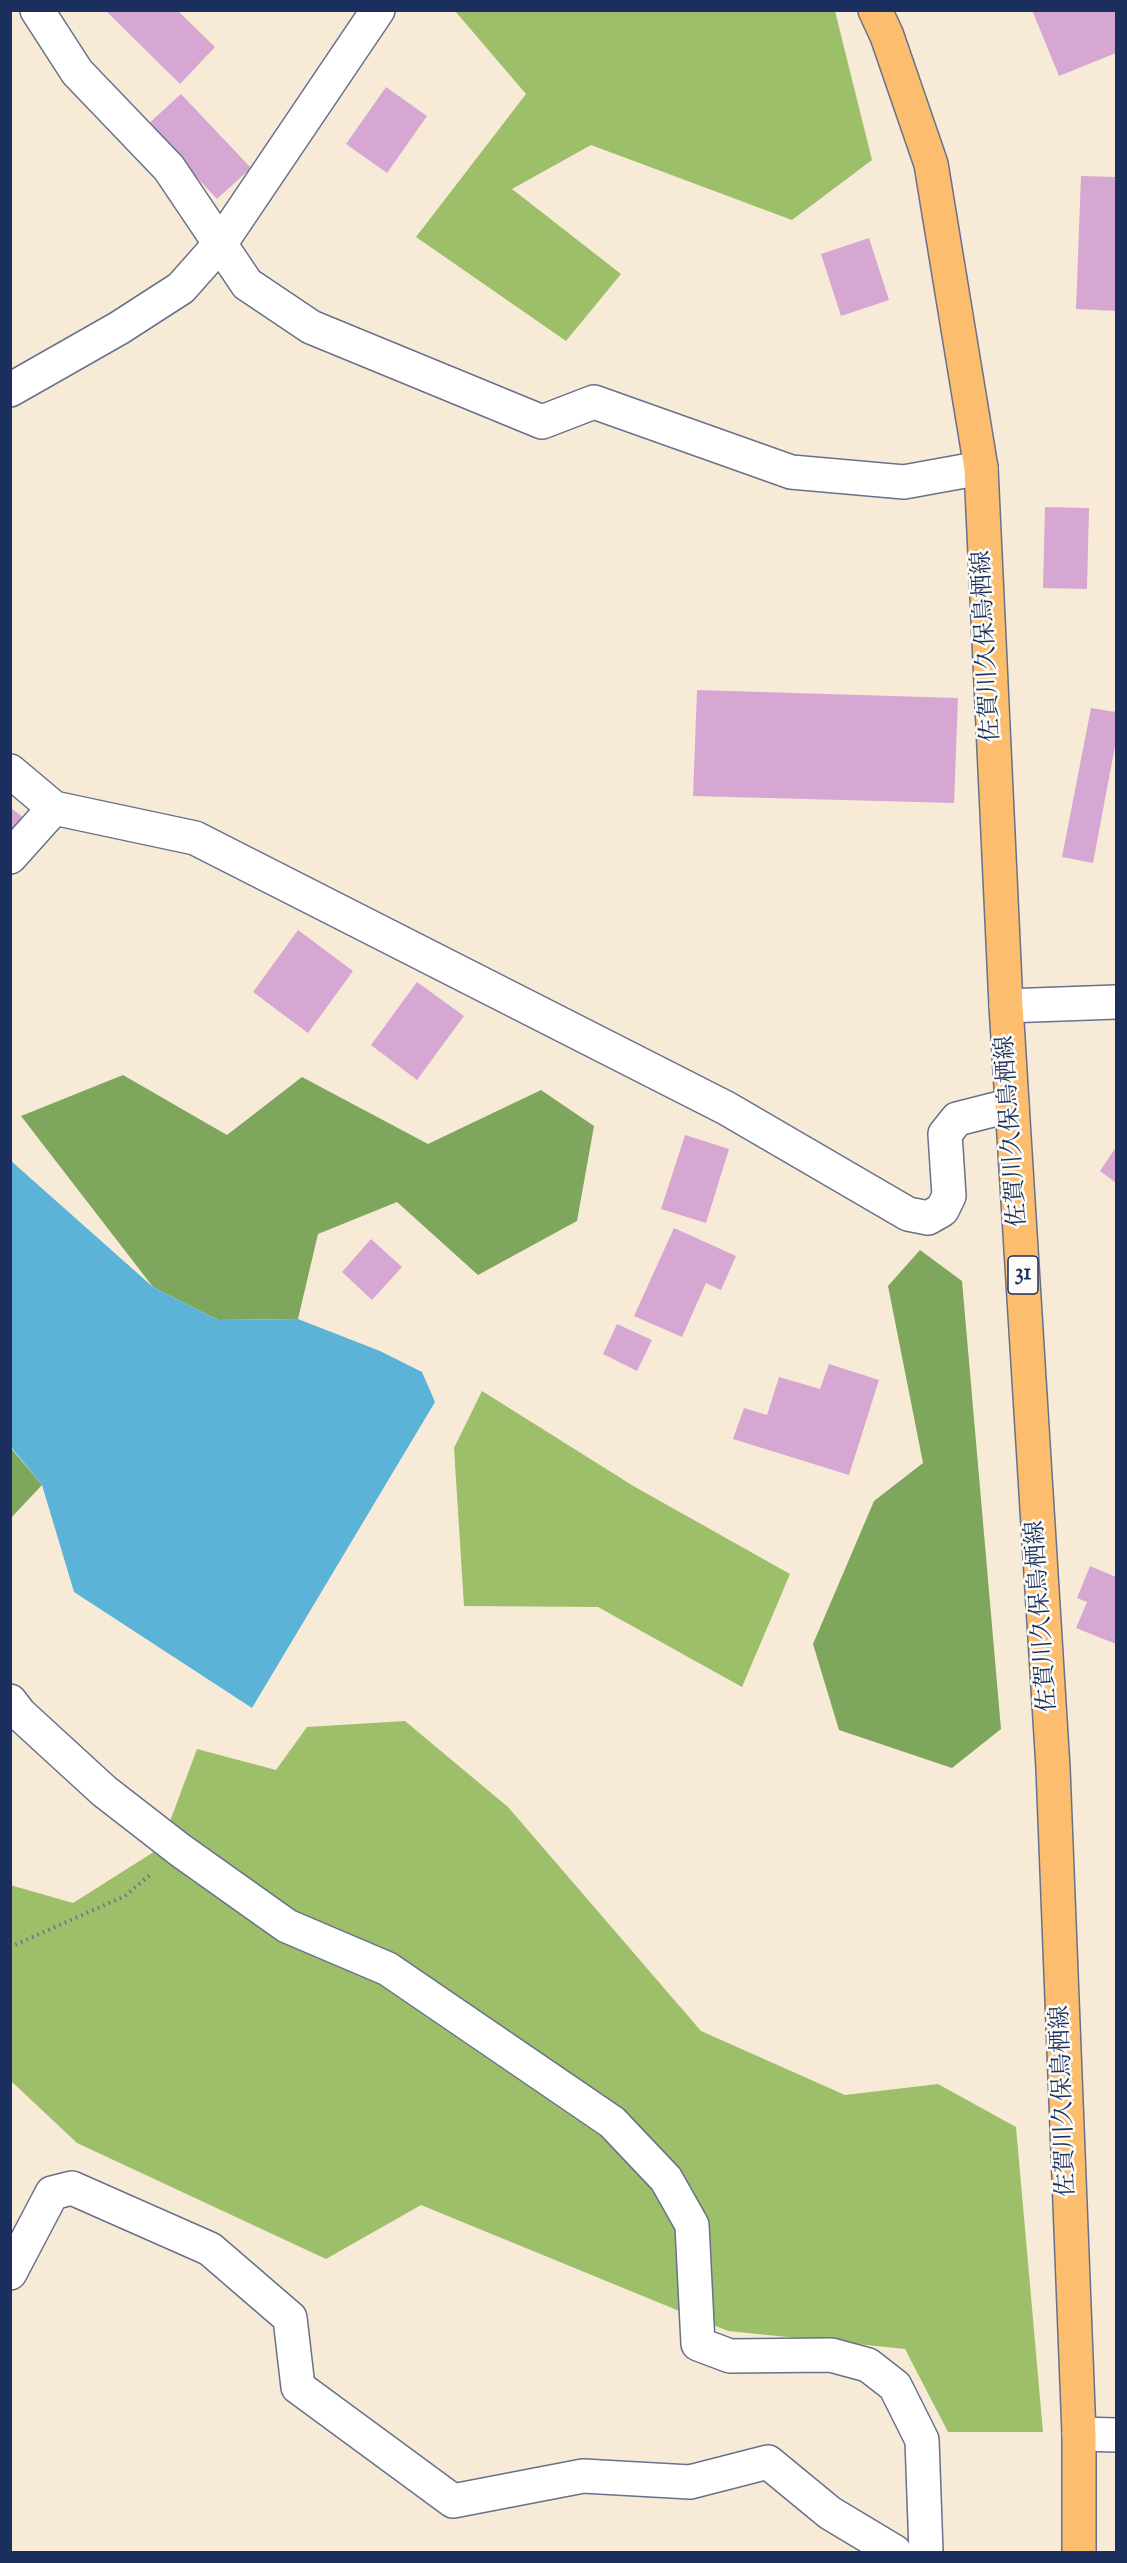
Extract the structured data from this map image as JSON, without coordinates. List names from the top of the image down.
{
  "streets": {
    "main road": ["佐賀川久保鳥栖線", "31"]
  }
}
